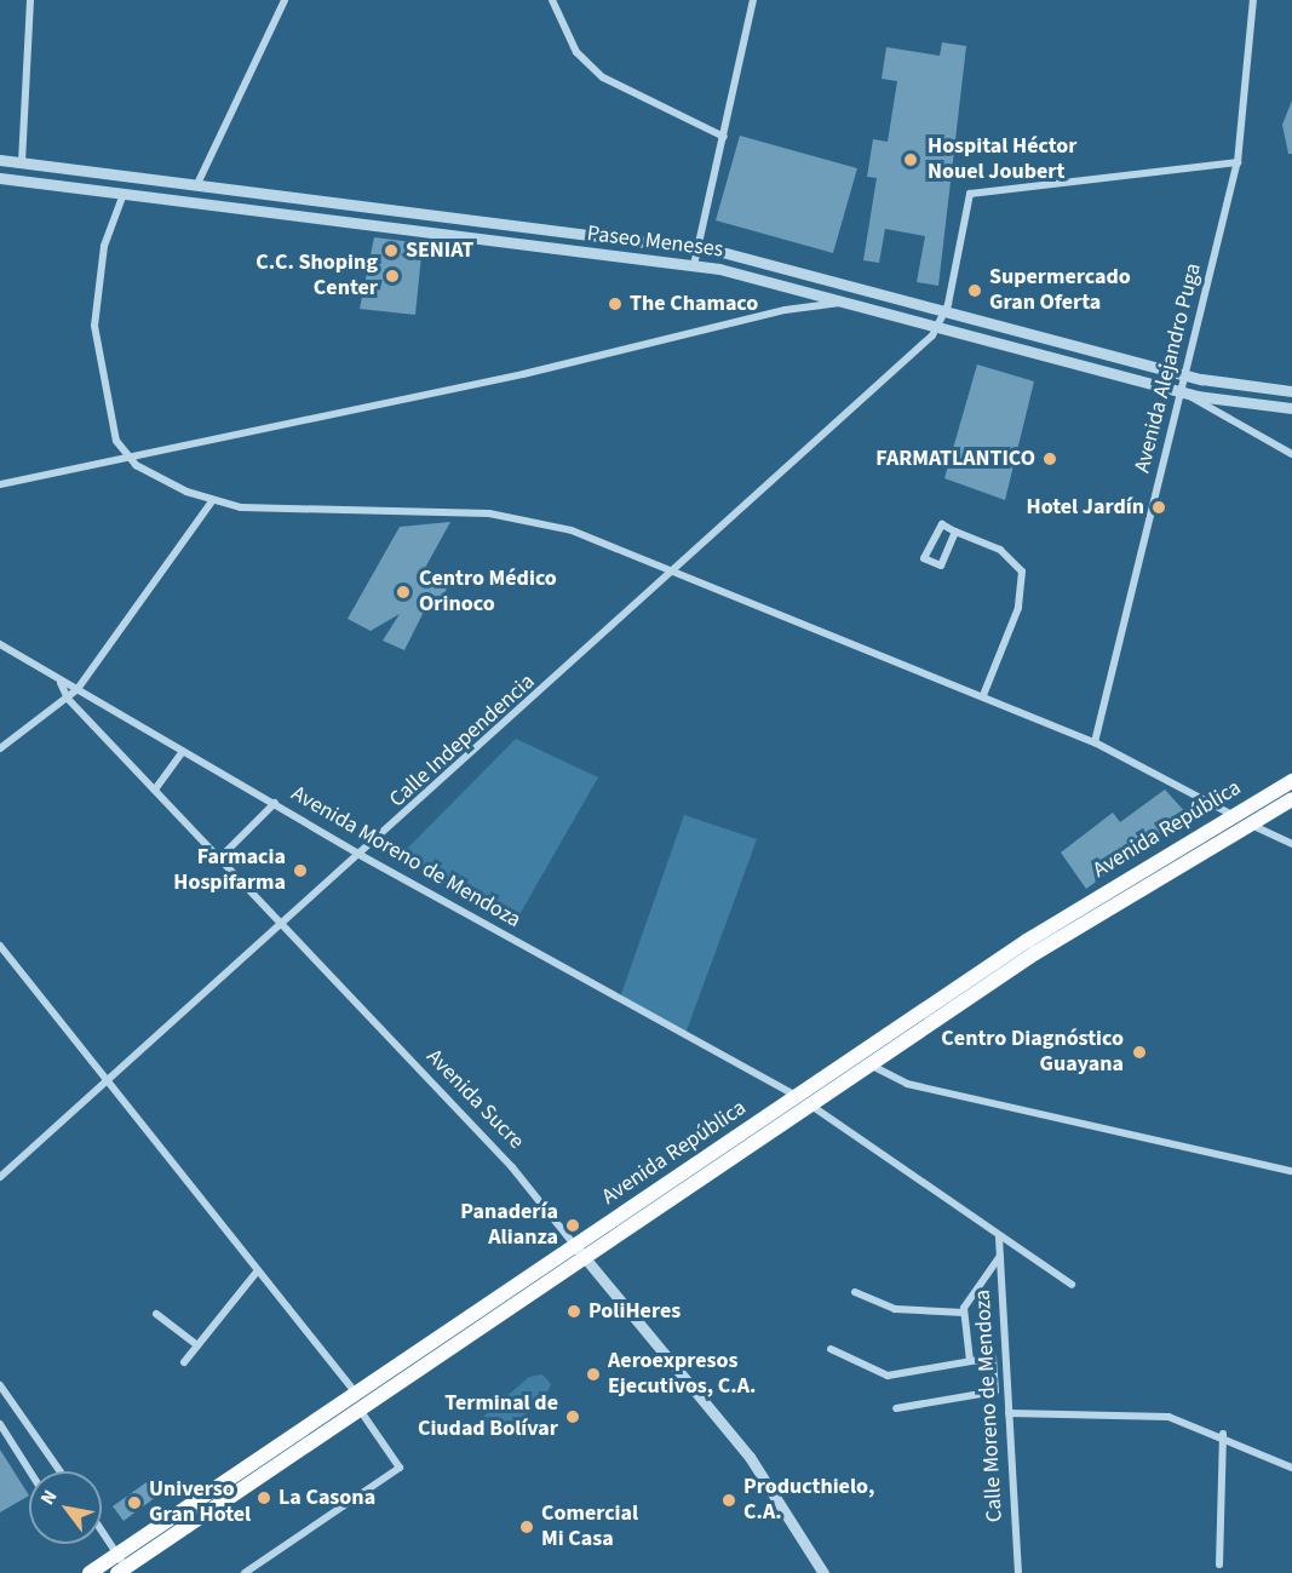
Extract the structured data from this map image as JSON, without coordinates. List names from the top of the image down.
{
  "streets": {
    "main road": ["Avenida República"],
    "street": [
      "Paseo Meneses",
      "Avenida Alejandro Puga",
      "Calle Independencia",
      "Avenida Moreno de Mendoza",
      "Avenida Sucre",
      "Calle Moreno de Mendoza"
    ]
  },
  "crossings": [
    ["Paseo Meneses", "Avenida Alejandro Puga"],
    ["Paseo Meneses", "Calle Independencia"],
    ["Calle Independencia", "Avenida Moreno de Mendoza"],
    ["Calle Independencia", "Avenida Sucre"],
    ["Avenida República", "Avenida Moreno de Mendoza"],
    ["Avenida República", "Avenida Sucre"],
    ["Avenida Moreno de Mendoza", "Avenida Sucre"]
  ],
  "places": [
    "Hospital Héctor Nouel Joubert",
    "SENIAT",
    "C.C. Shoping Center",
    "Supermercado Gran Oferta",
    "The Chamaco",
    "FARMATLANTICO",
    "Hotel Jardín",
    "Centro Médico Orinoco",
    "Farmacia Hospifarma",
    "Centro Diagnóstico Guayana",
    "Panadería Alianza",
    "PoliHeres",
    "Aeroexpresos Ejecutivos, C.A.",
    "Terminal de Ciudad Bolívar",
    "La Casona",
    "Producthielo, C.A.",
    "Universo Gran Hotel",
    "Comercial Mi Casa"
  ],
  "north": "top left"
}
